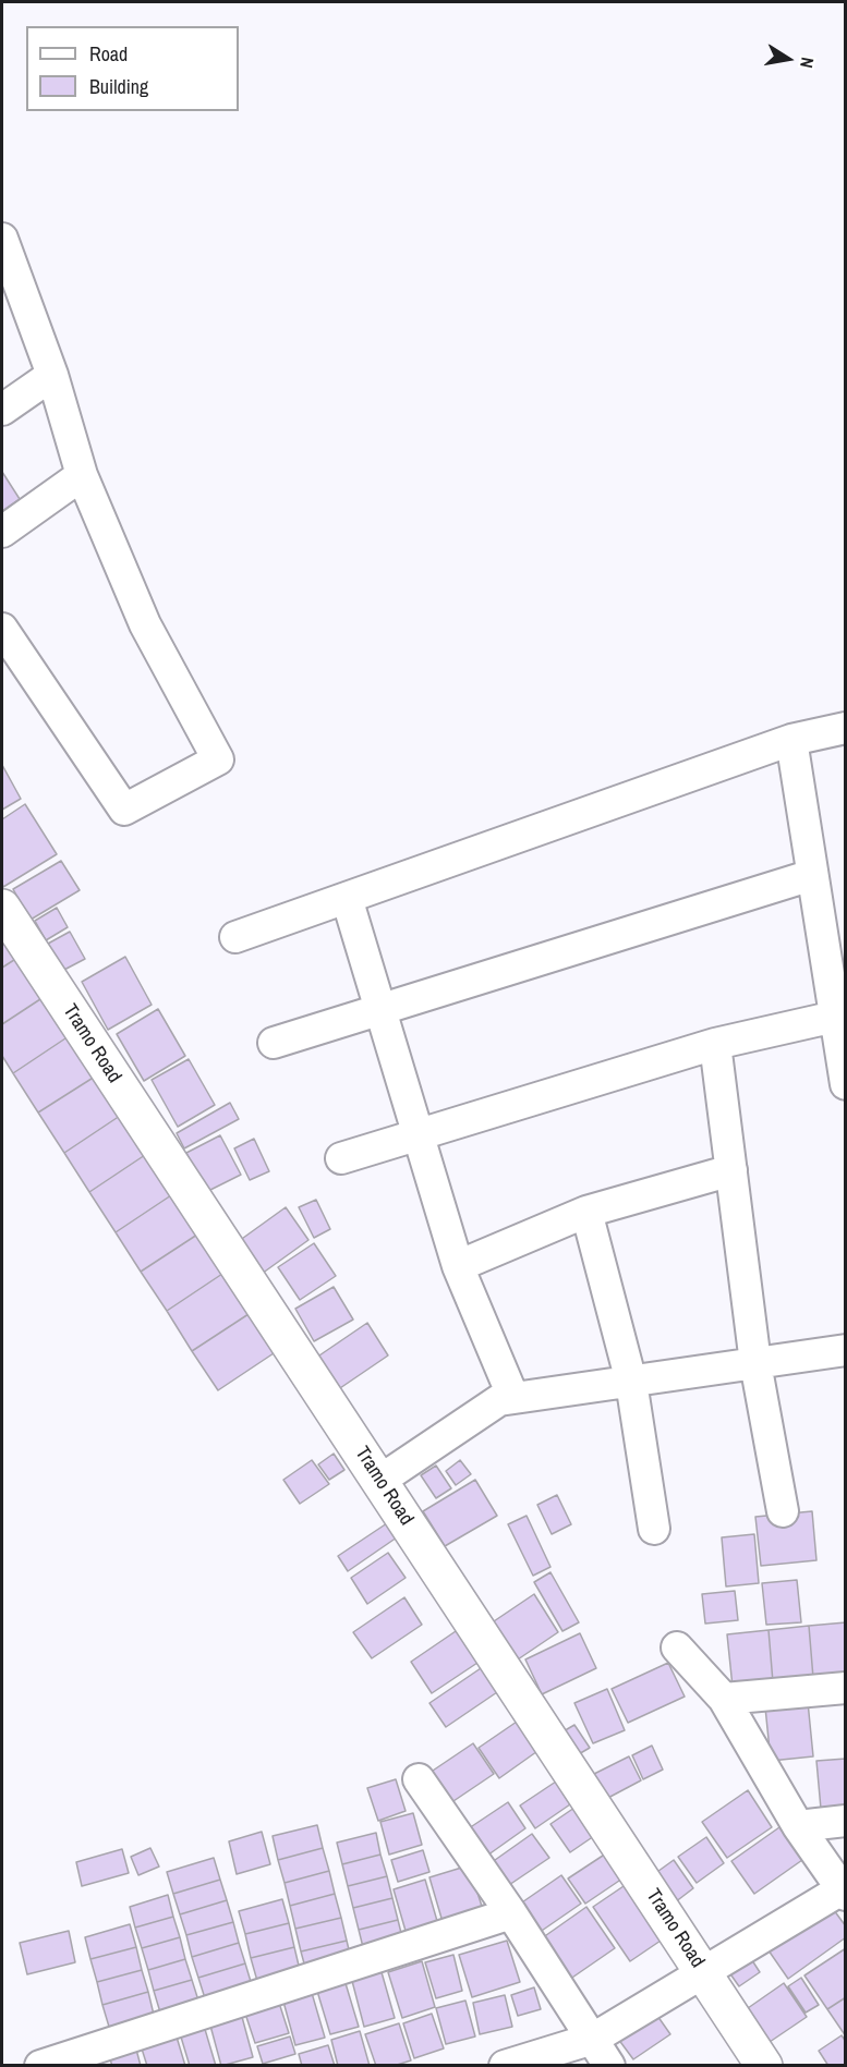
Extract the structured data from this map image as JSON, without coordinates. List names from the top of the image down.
{
  "streets": {
    "street": ["Tramo Road"]
  },
  "legend": ["Road", "Building"],
  "north": "right"
}
